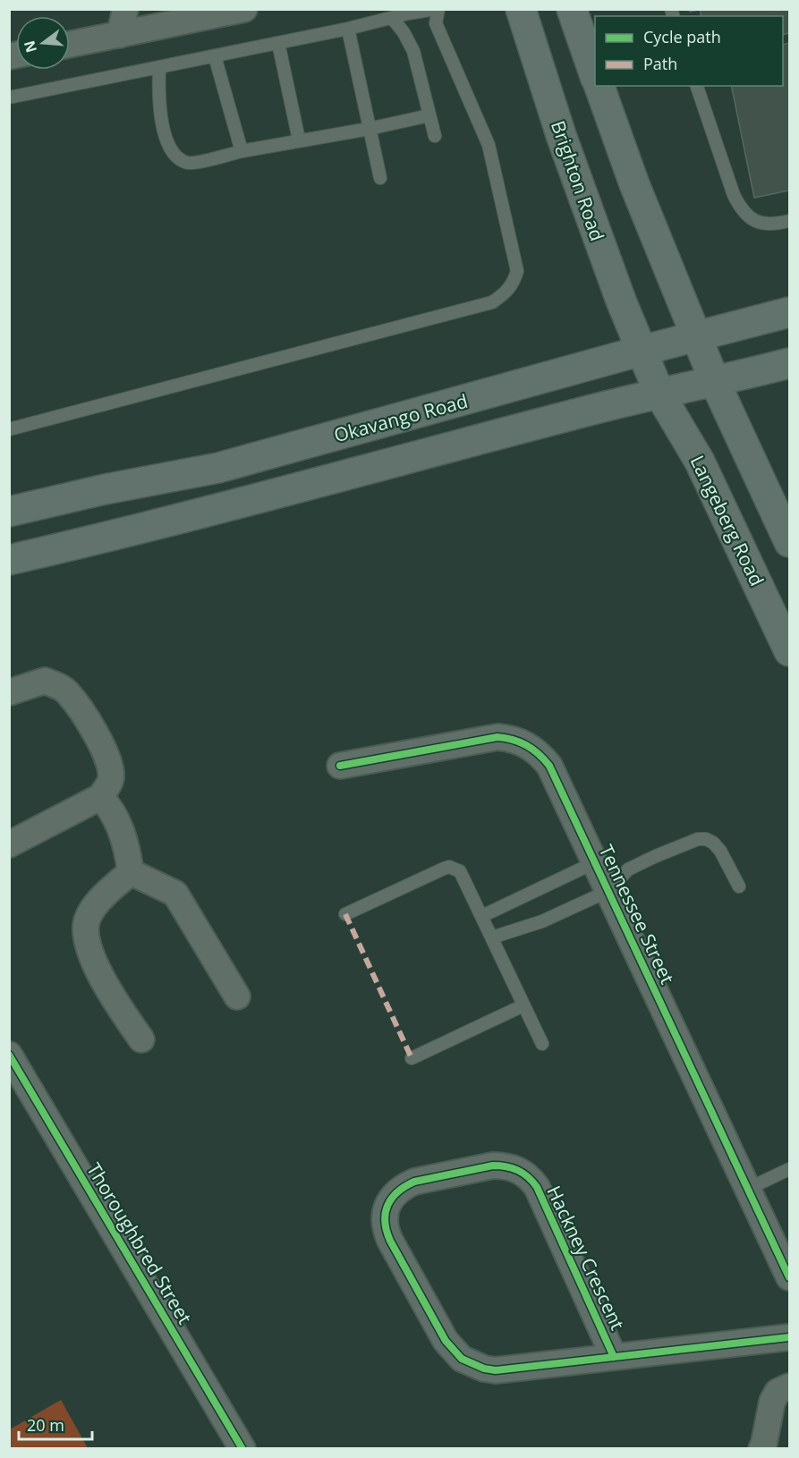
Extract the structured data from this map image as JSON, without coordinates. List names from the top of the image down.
{
  "streets": {
    "main road": ["Brighton Road", "Okavango Road", "Langeberg Road"],
    "street": ["Tennessee Street", "Thoroughbred Street", "Hackney Crescent"]
  },
  "crossings": [
    ["Brighton Road", "Okavango Road"],
    ["Brighton Road", "Langeberg Road"]
  ],
  "legend": ["Cycle path", "Path"],
  "scale_bar": "20 m",
  "north": "left"
}
